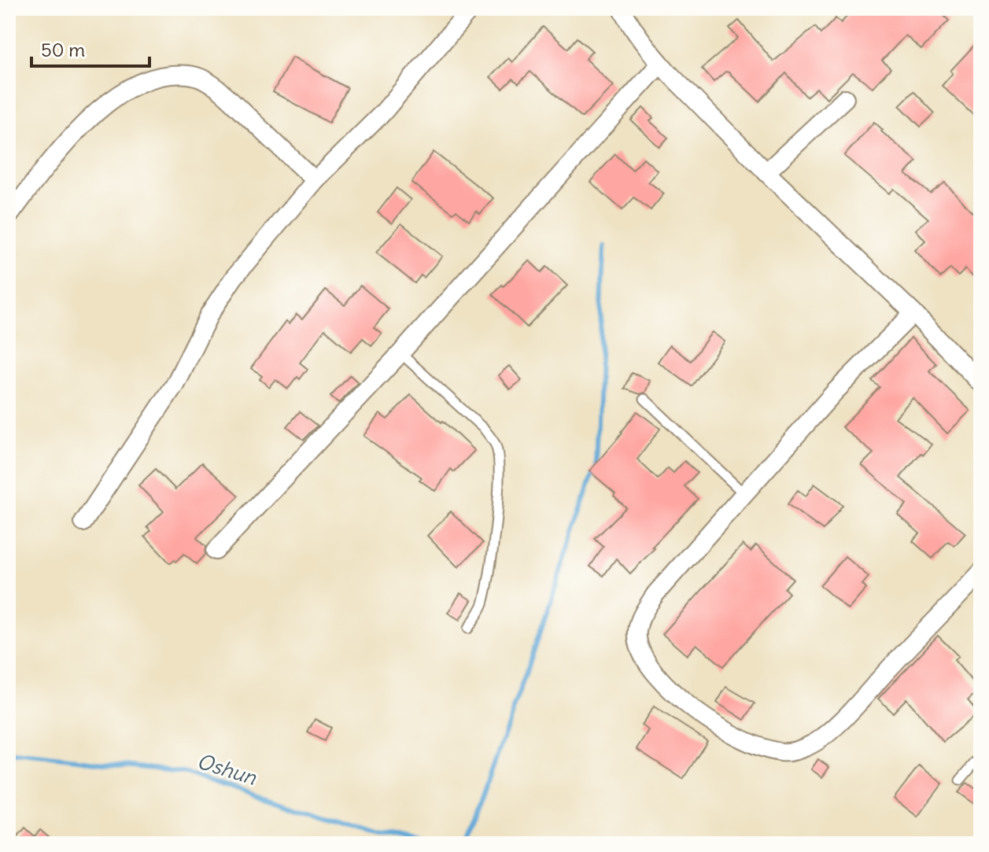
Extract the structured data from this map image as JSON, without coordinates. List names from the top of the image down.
{
  "water": ["Oshun"],
  "scale_bar": "50 m"
}
